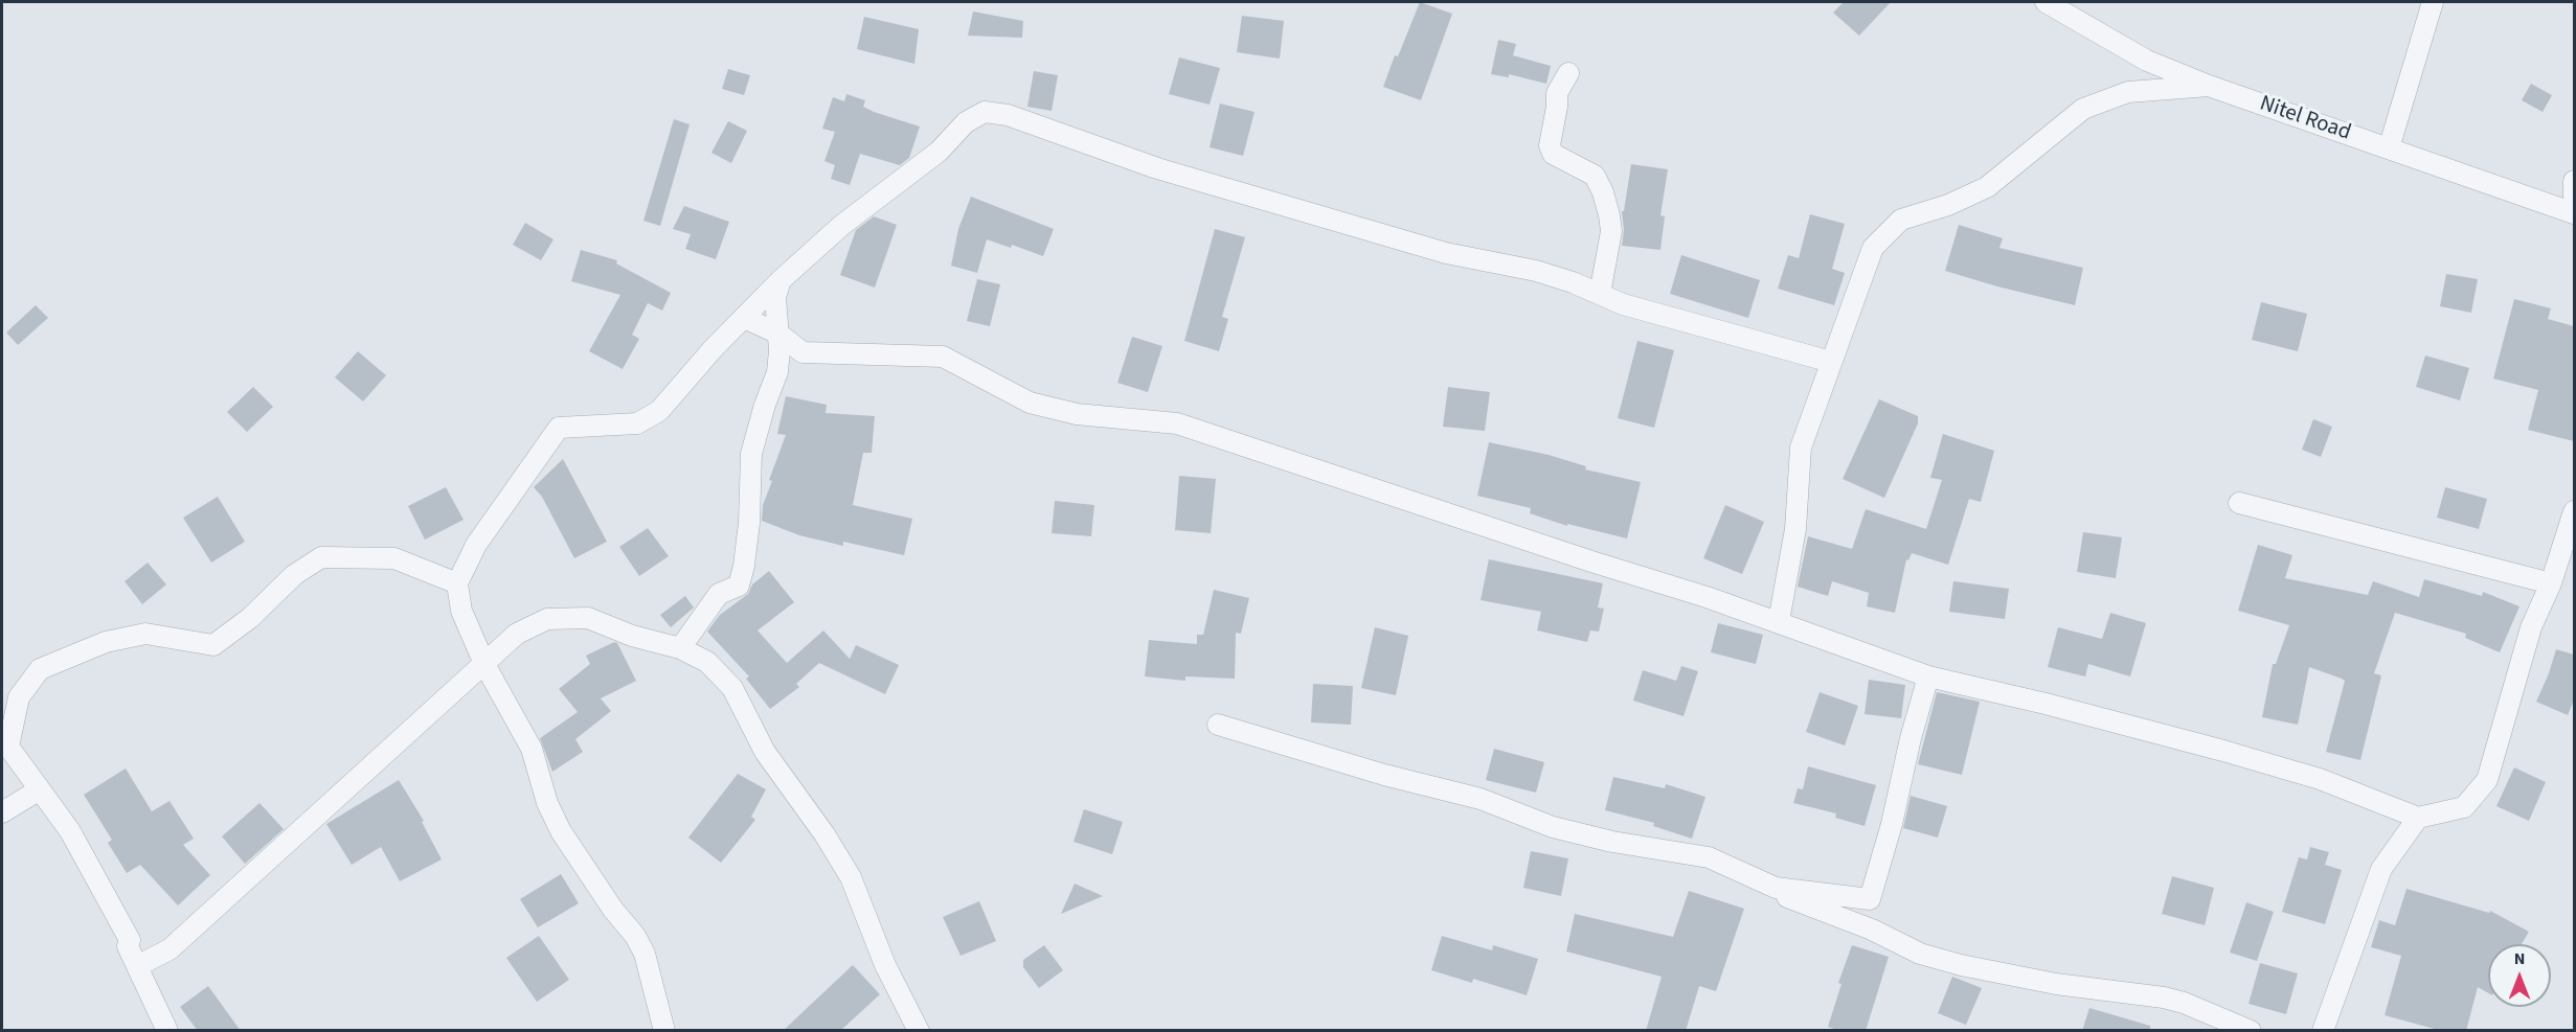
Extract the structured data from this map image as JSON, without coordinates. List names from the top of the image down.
{
  "streets": {
    "street": ["Nitel Road"]
  },
  "north": "top"
}
